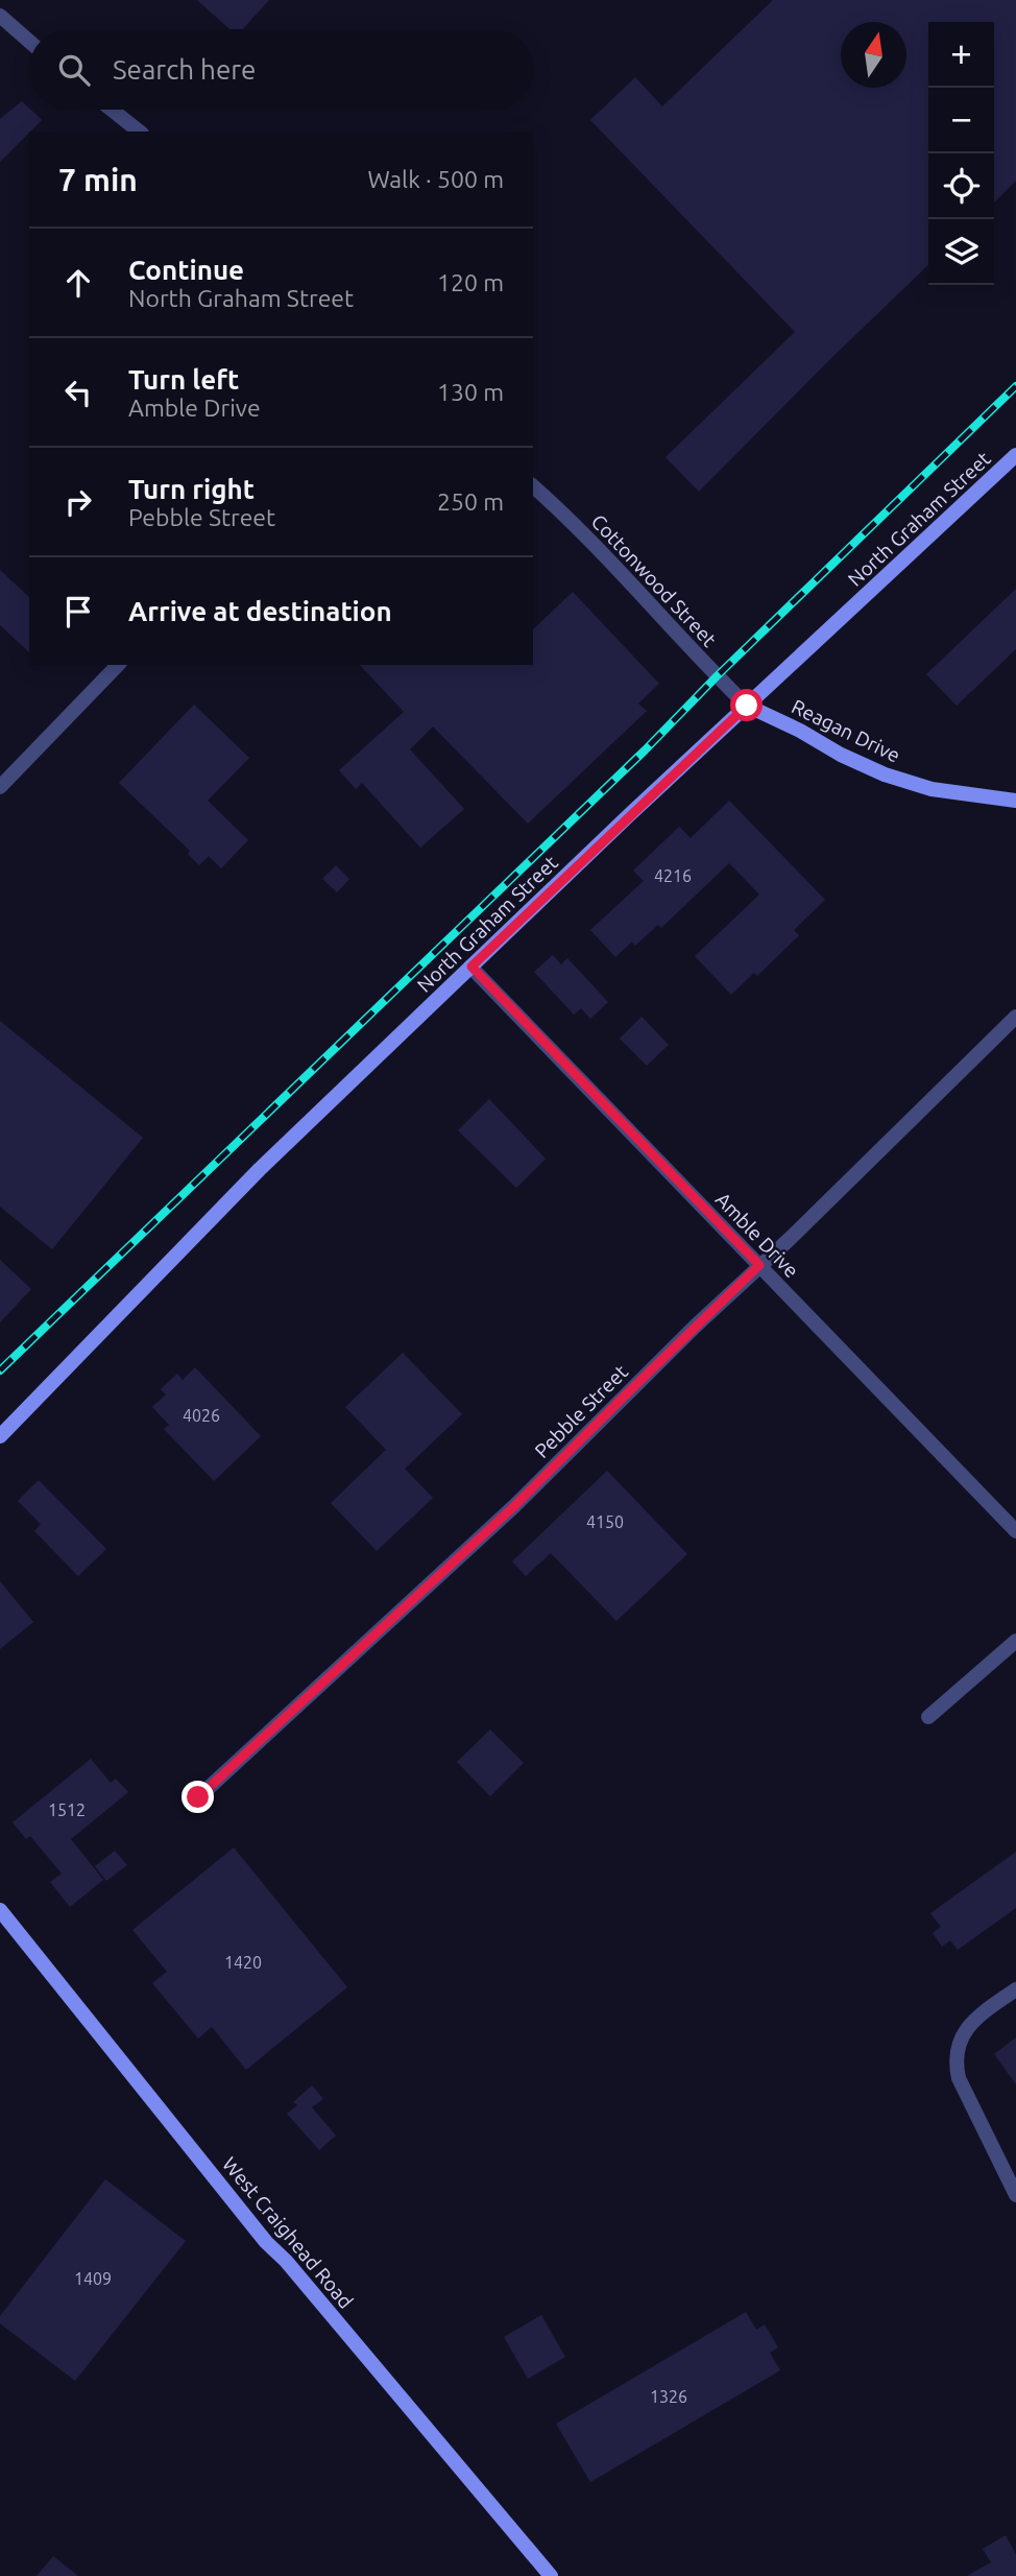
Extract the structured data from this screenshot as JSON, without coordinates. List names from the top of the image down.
{
  "streets": {
    "main road": ["North Graham Street", "Reagan Drive", "West Craighead Road"],
    "street": ["Cottonwood Street", "Amble Drive", "Pebble Street"]
  },
  "crossings": [
    ["North Graham Street", "Cottonwood Street"],
    ["North Graham Street", "Reagan Drive"],
    ["North Graham Street", "Amble Drive"],
    ["Cottonwood Street", "Reagan Drive"],
    ["Amble Drive", "Pebble Street"]
  ],
  "house_numbers": [
    "4216",
    "4026",
    "4150",
    "1512",
    "1420",
    "1409",
    "1326"
  ],
  "north": "top",
  "page": {
    "map_buttons": ["+", "−"],
    "search": "Search here",
    "heading": ["7 min", "Walk · 500 m"],
    "list": [
      ["Continue", "North Graham Street", "120 m"],
      ["Turn left", "Amble Drive", "130 m"],
      ["Turn right", "Pebble Street", "250 m"],
      "Arrive at destination"
    ]
  }
}
